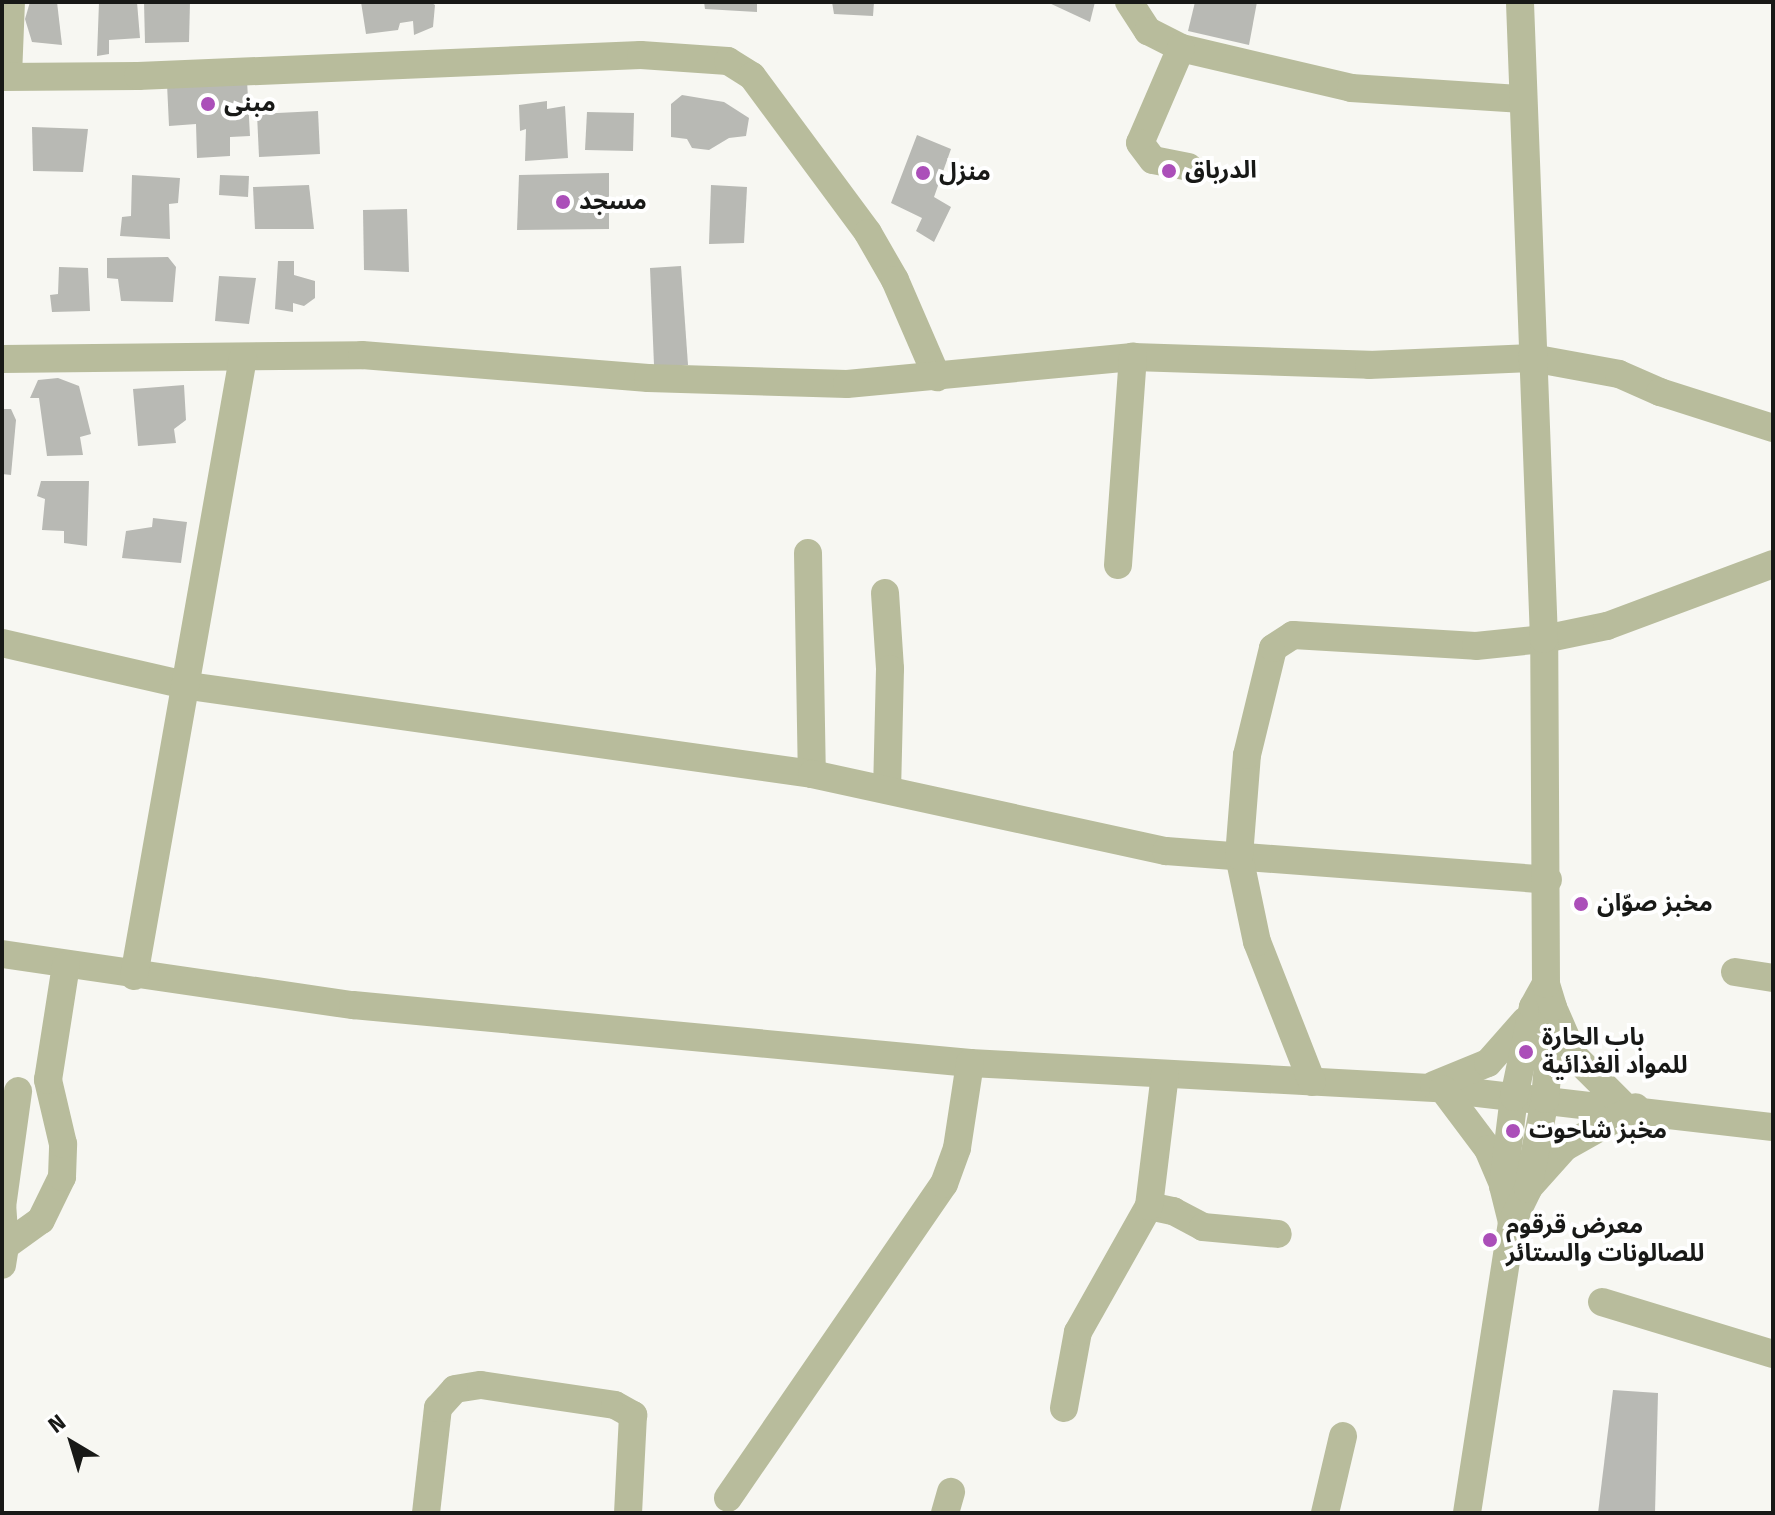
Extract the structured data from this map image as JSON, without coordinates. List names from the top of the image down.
{
  "places": [
    "مبنى",
    "الدرباق",
    "منزل",
    "مسجد",
    "مخبز صوّان",
    "باب الحارة للمواد الغذائية",
    "مخبز شاحوت",
    "معرض قرقوم للصالونات والستائر"
  ],
  "north": "top left"
}
